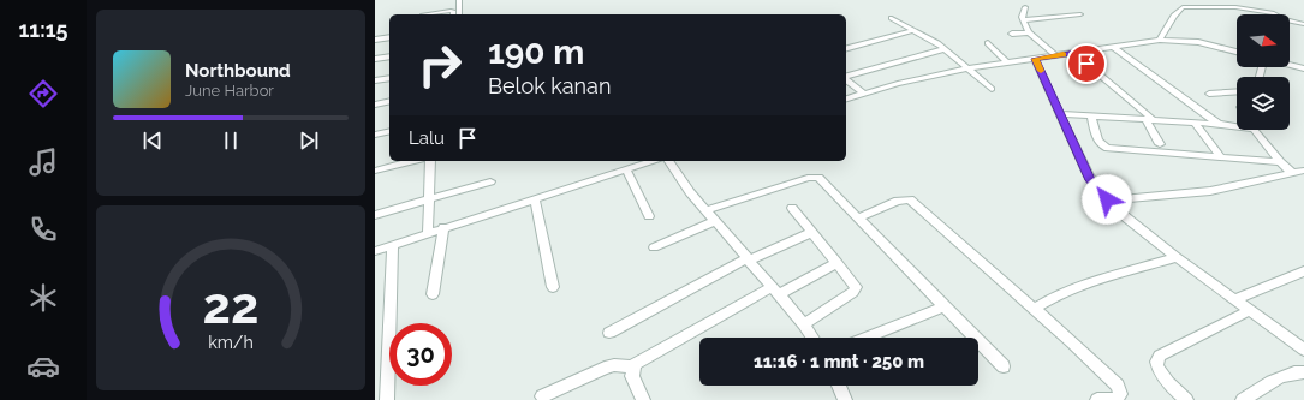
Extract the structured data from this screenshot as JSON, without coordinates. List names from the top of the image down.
{
  "north": "right",
  "page": {
    "tabs": "11:15",
    "turn": ["190 m", "Belok kanan"],
    "song": ["Northbound", "June Harbor"],
    "then": "Lalu",
    "limit": "30",
    "trip": "11:16 · 1 mnt · 250 m",
    "gauge": ["22", "km/h"]
  }
}
